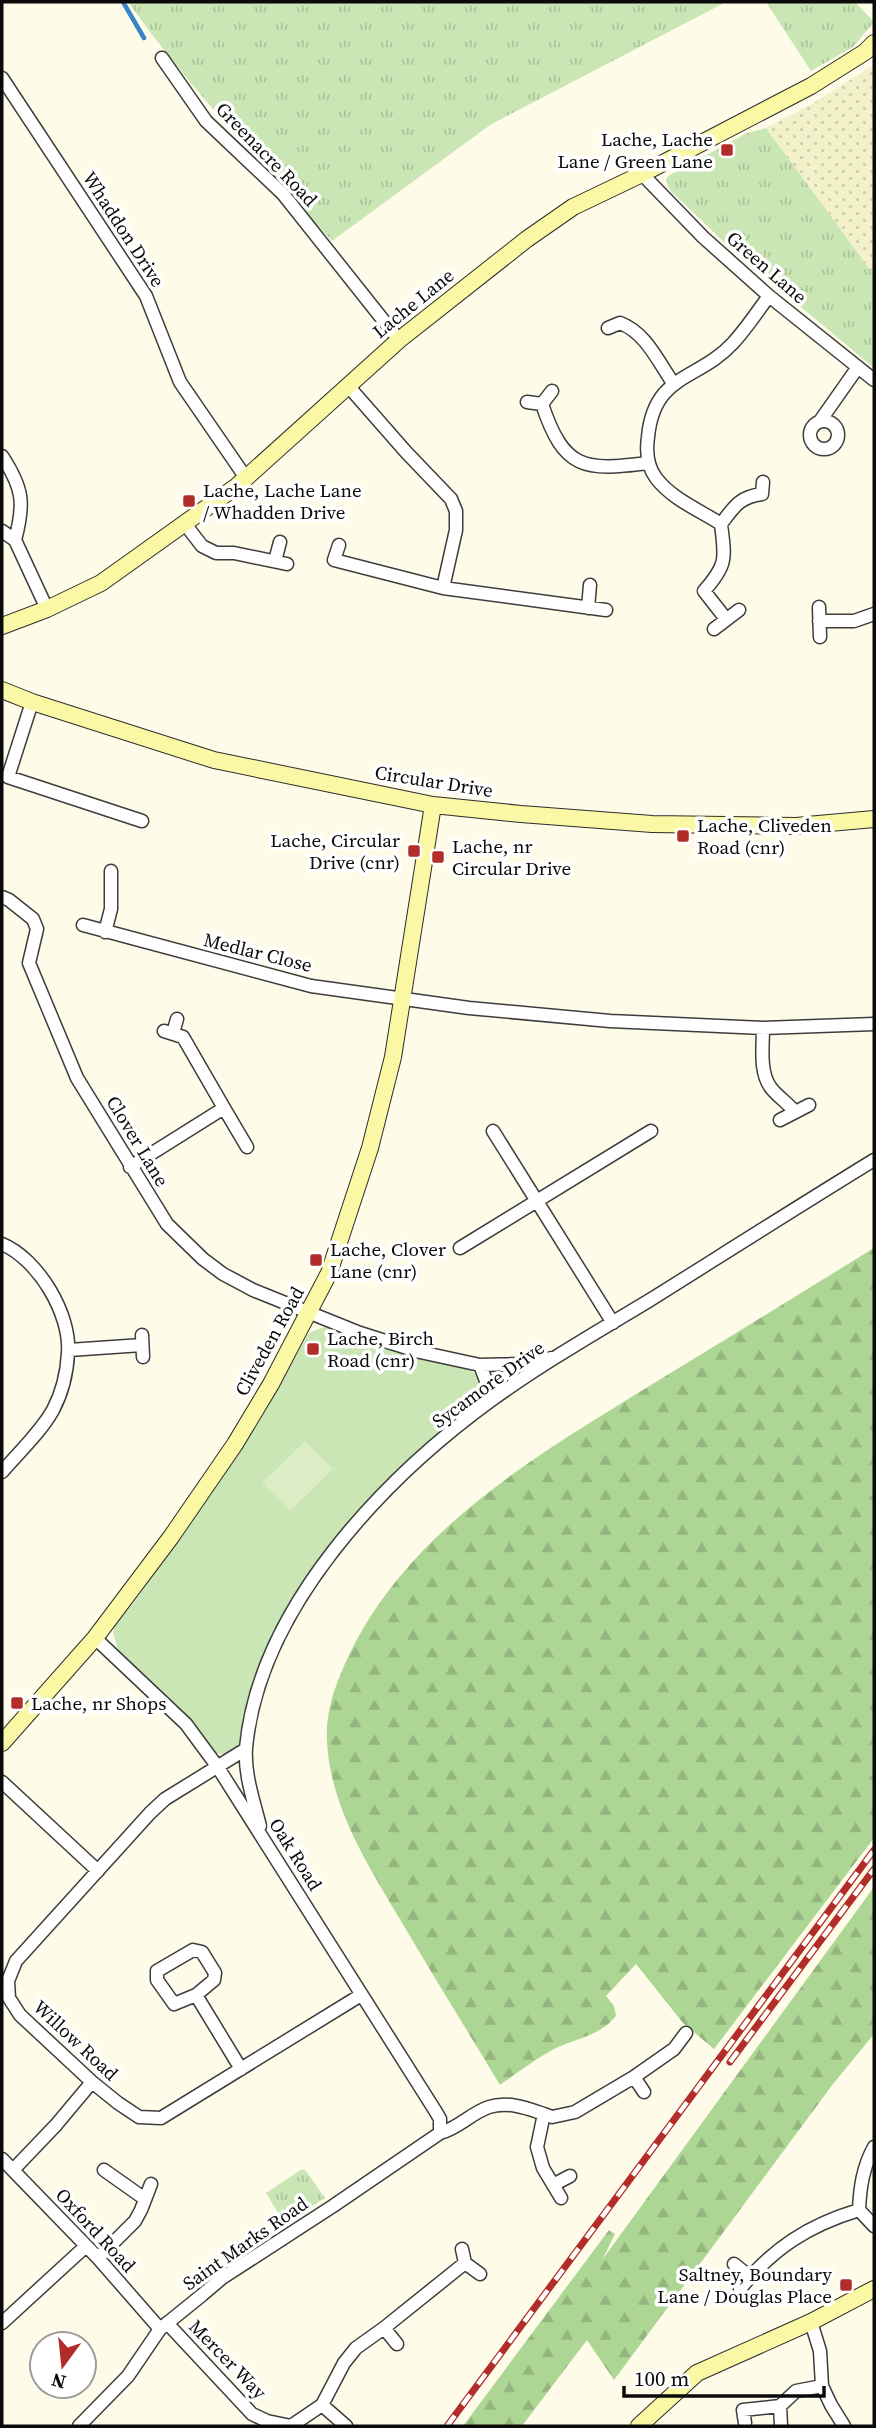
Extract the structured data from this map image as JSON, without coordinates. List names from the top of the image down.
{
  "streets": {
    "street": [
      "Greenacre Road",
      "Whaddon Drive",
      "Green Lane",
      "Lache Lane",
      "Circular Drive",
      "Medlar Close",
      "Clover Lane",
      "Cliveden Road",
      "Sycamore Drive",
      "Oak Road",
      "Willow Road",
      "Oxford Road",
      "Saint Marks Road",
      "Mercer Way"
    ]
  },
  "crossings": [
    ["Greenacre Road", "Lache Lane"],
    ["Whaddon Drive", "Lache Lane"],
    ["Green Lane", "Lache Lane"],
    ["Circular Drive", "Cliveden Road"],
    ["Medlar Close", "Cliveden Road"],
    ["Clover Lane", "Cliveden Road"],
    ["Clover Lane", "Sycamore Drive"],
    ["Cliveden Road", "Oak Road"],
    ["Sycamore Drive", "Oak Road"],
    ["Oak Road", "Willow Road"],
    ["Oak Road", "Saint Marks Road"],
    ["Oxford Road", "Saint Marks Road"],
    ["Oxford Road", "Mercer Way"],
    ["Saint Marks Road", "Mercer Way"]
  ],
  "places": {
    "transit": [
      "Lache, Lache Lane / Green Lane",
      "Lache, Lache Lane / Whadden Drive",
      "Lache, Cliveden Road (cnr)",
      "Lache, Circular Drive (cnr)",
      "Lache, nr Circular Drive",
      "Lache, Clover Lane (cnr)",
      "Lache, Birch Road (cnr)",
      "Lache, nr Shops",
      "Saltney, Boundary Lane / Douglas Place"
    ]
  },
  "scale_bar": "100 m",
  "north": "bottom"
}
